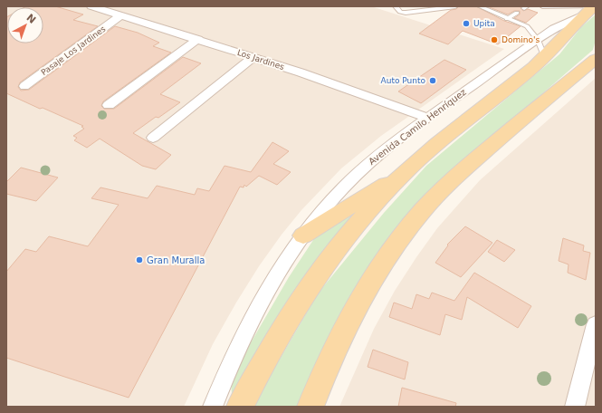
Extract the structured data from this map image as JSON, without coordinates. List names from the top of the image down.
{
  "streets": {
    "street": ["Pasaje Los Jardines", "Los Jardines", "Avenida Camilo Henríquez"]
  },
  "crossings": [
    ["Pasaje Los Jardines", "Los Jardines"],
    ["Los Jardines", "Avenida Camilo Henríquez"]
  ],
  "places": [
    "Upita",
    "Domino's",
    "Auto Punto",
    "Gran Muralla"
  ],
  "north": "top right"
}
